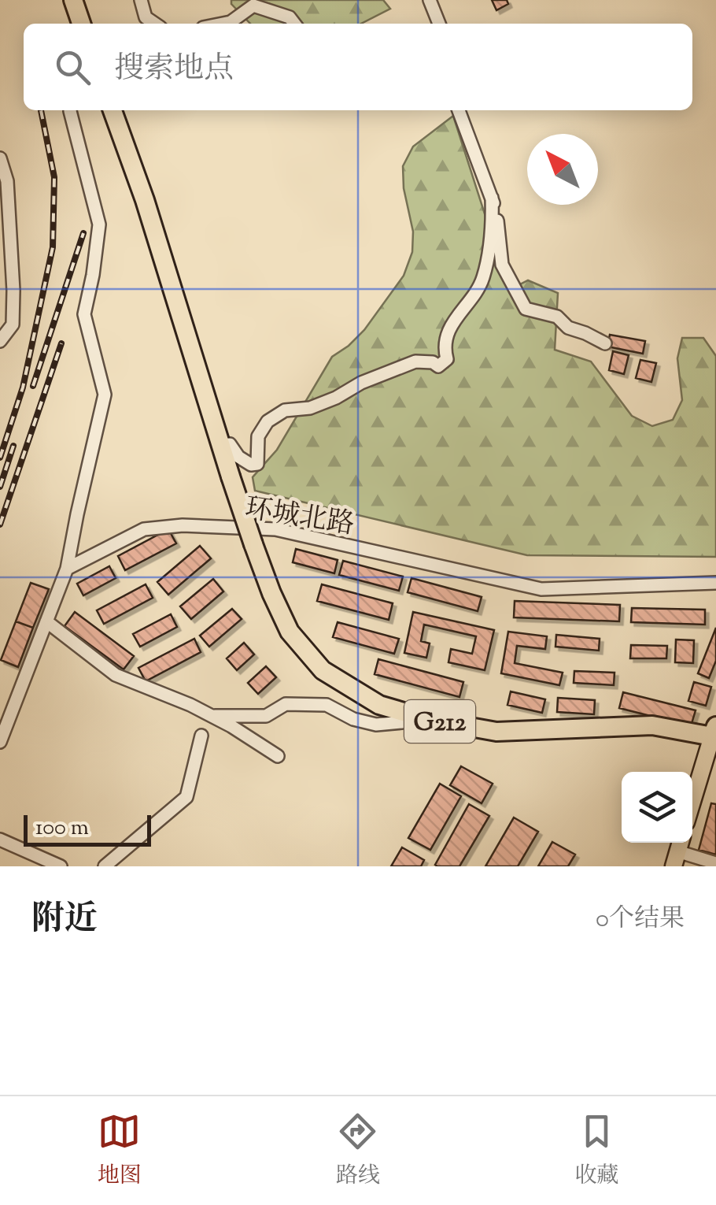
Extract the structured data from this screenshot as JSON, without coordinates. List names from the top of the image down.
{
  "streets": {
    "highway": ["G212"],
    "street": ["环城北路"]
  },
  "scale_bar": "100 m",
  "north": "top left",
  "page": {
    "search": "搜索地点",
    "scale": "100 m",
    "heading": ["附近", "0个结果"],
    "nav": ["地图", "路线", "收藏"]
  }
}
